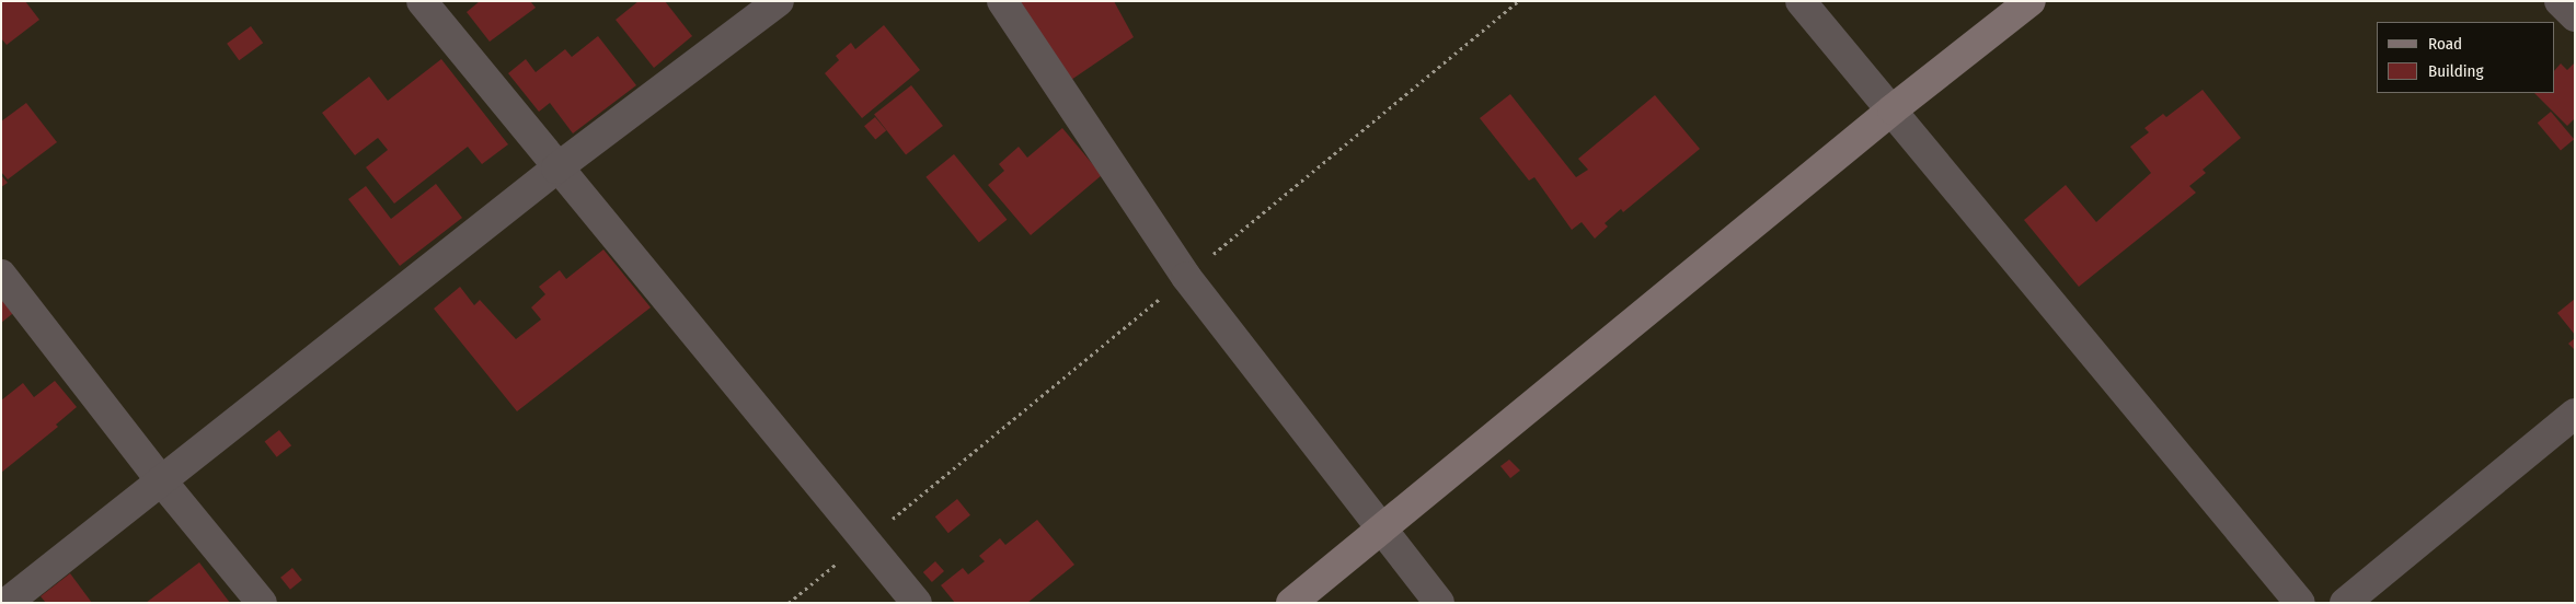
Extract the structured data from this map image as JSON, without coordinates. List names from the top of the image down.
{
  "legend": ["Road", "Building"]
}
